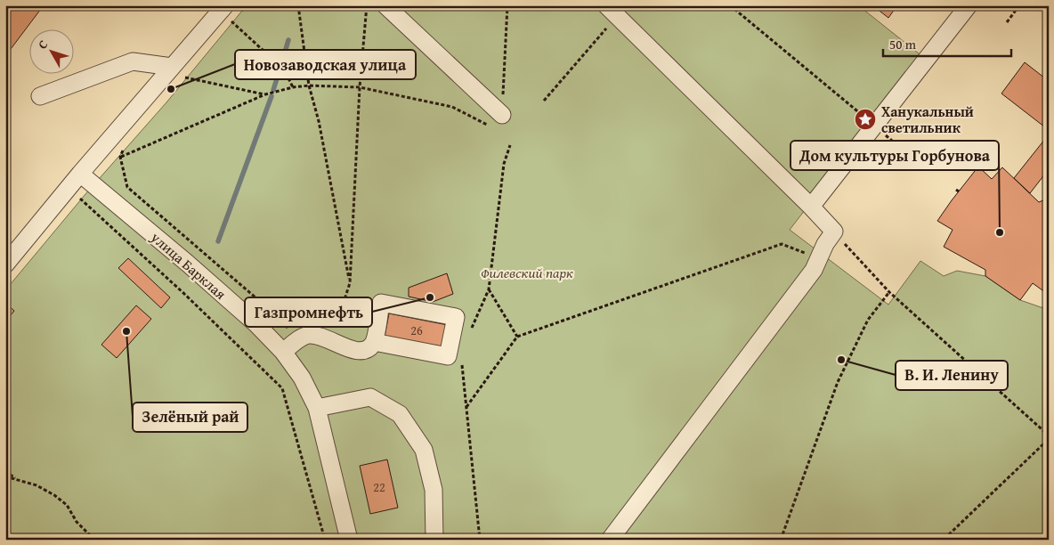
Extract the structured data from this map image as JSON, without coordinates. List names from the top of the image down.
{
  "streets": {
    "street": ["улица Барклая"]
  },
  "parks": ["Филевский парк"],
  "places": {
    "other": [
      "Новозаводская улица",
      "Дом культуры Горбунова",
      "Газпромнефть",
      "Зелёный рай",
      "В. И. Ленину"
    ],
    "place": ["Ханукальный светильник"]
  },
  "house_numbers": ["26", "22"],
  "scale_bar": "50 m",
  "north": "top left"
}
